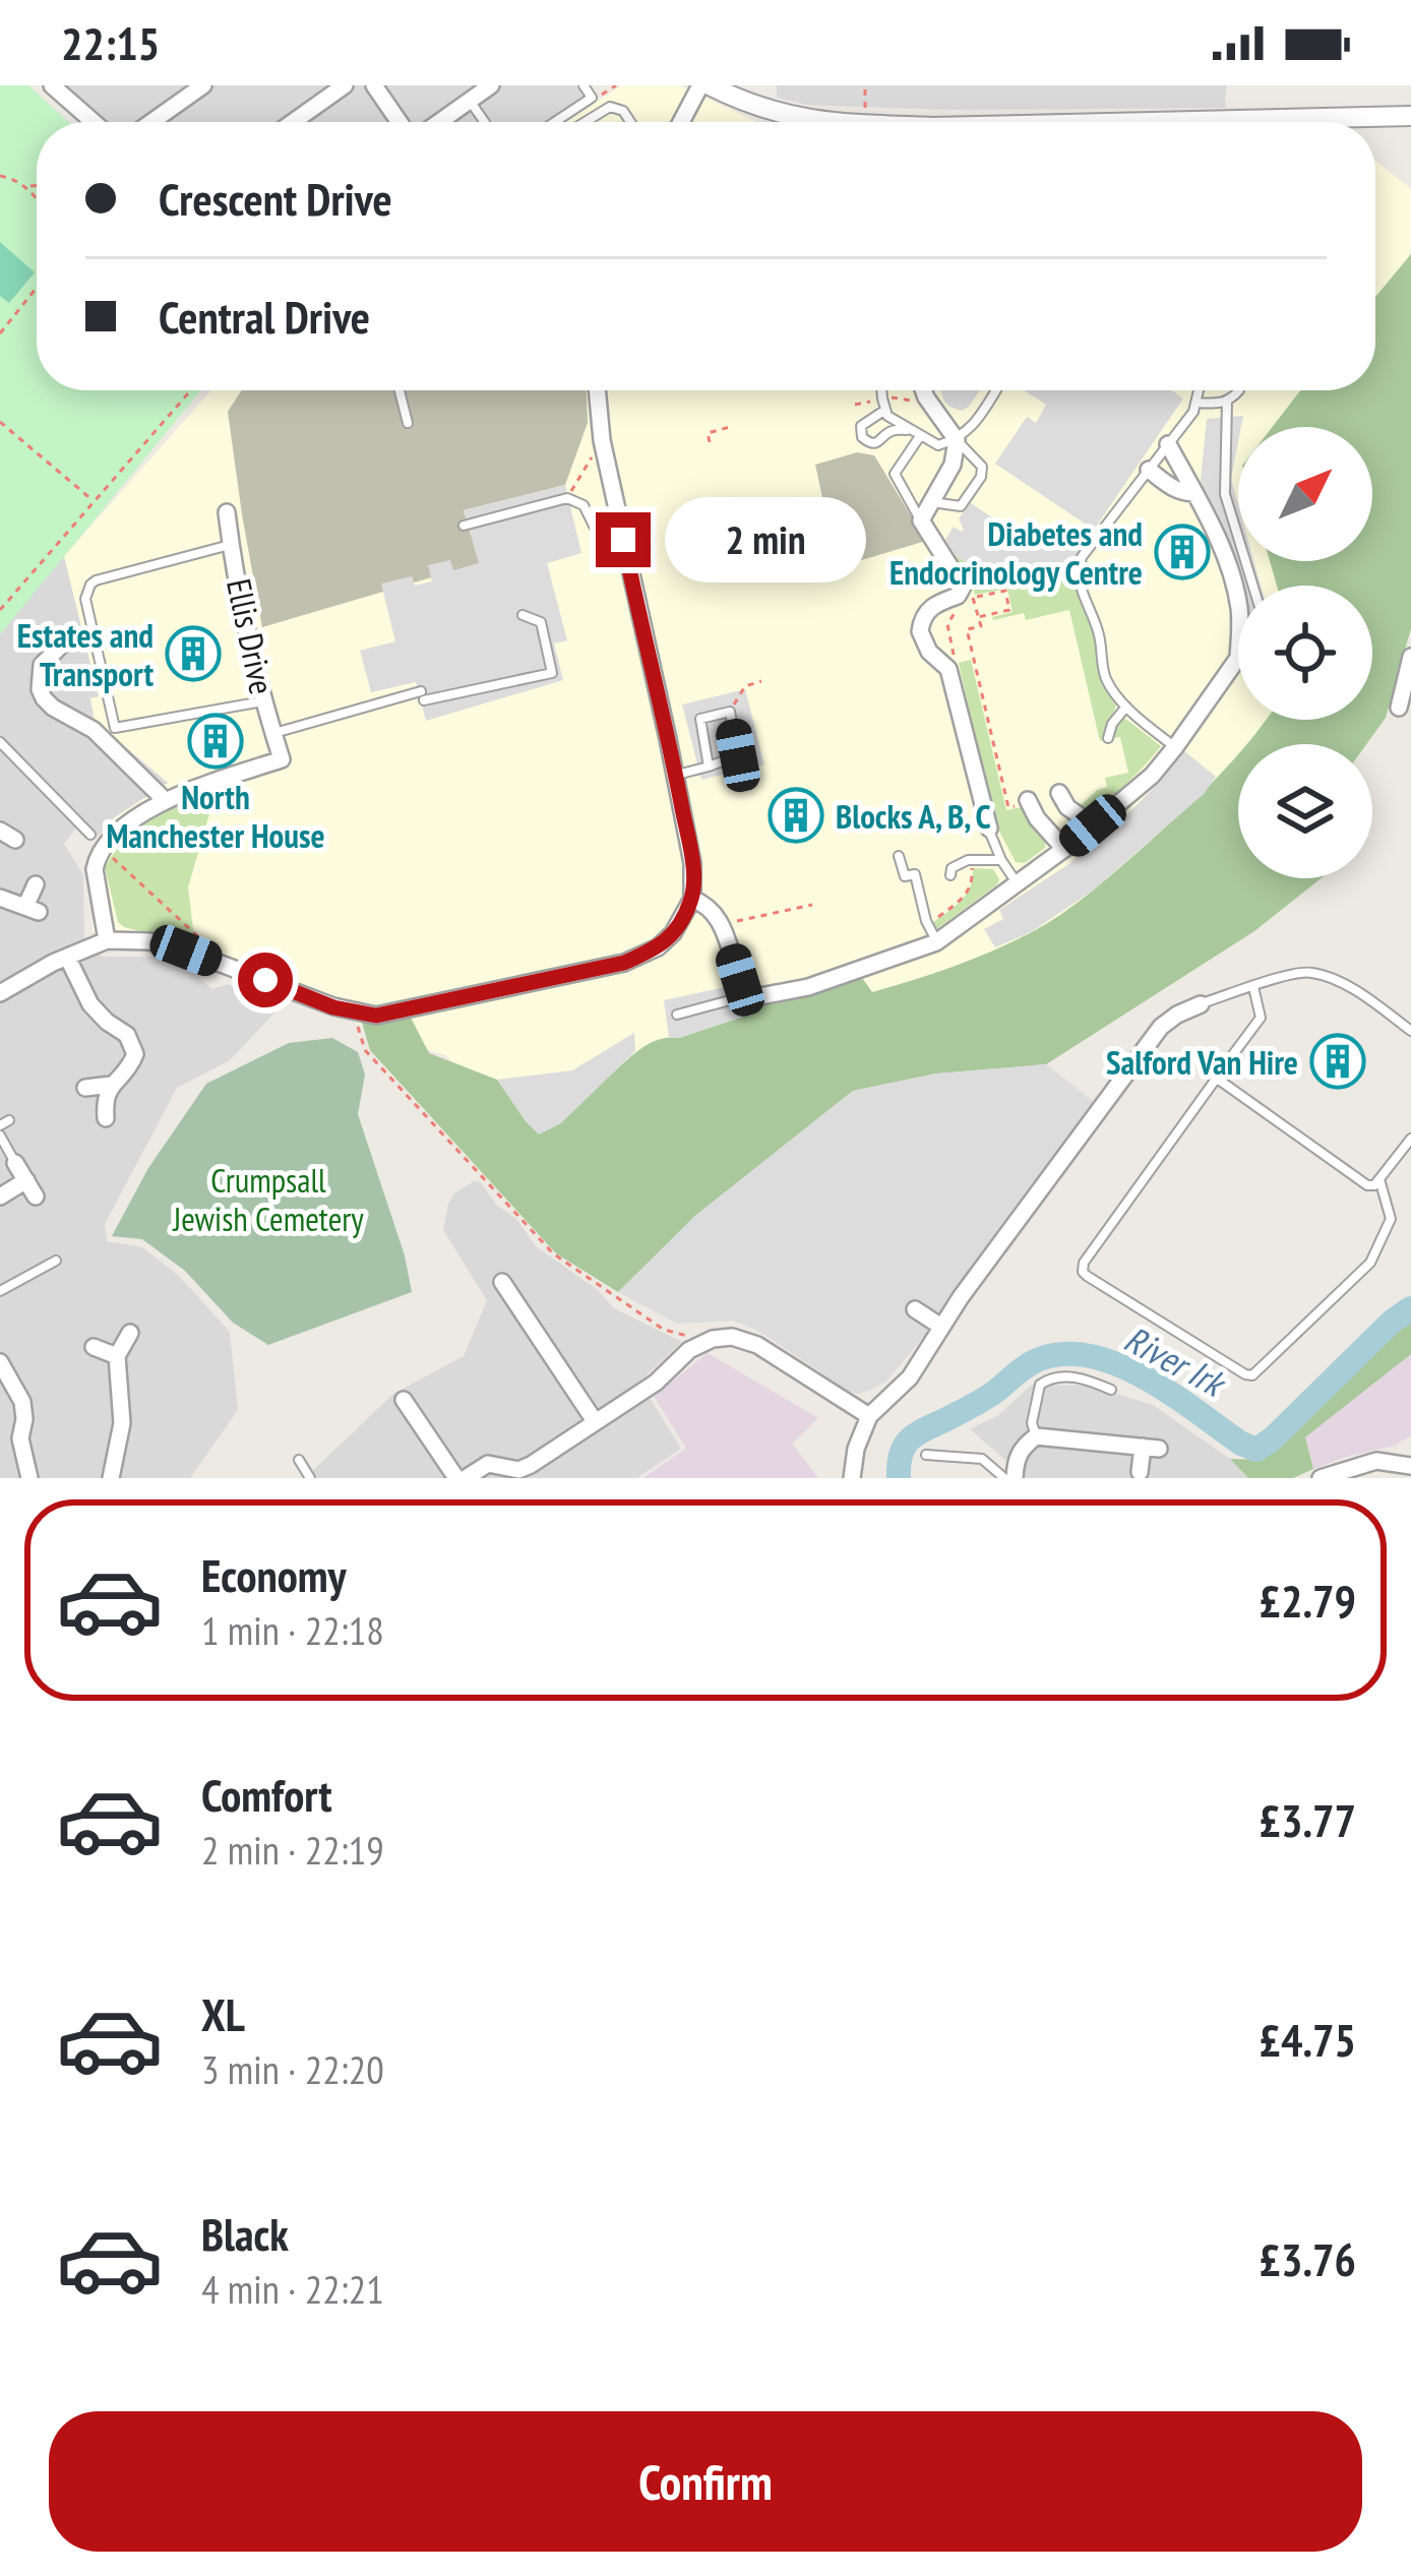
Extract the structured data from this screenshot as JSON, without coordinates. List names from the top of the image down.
{
  "streets": {
    "street": ["Ellis Drive"]
  },
  "water": ["River Irk"],
  "parks": ["Crumpsall Jewish Cemetery"],
  "places": {
    "building": [
      "Diabetes and Endocrinology Centre",
      "Estates and Transport",
      "North Manchester House",
      "Blocks A, B, C",
      "Salford Van Hire"
    ]
  },
  "north": "top right",
  "page": {
    "status": "22:15",
    "banner": ["Crescent Drive", "Central Drive"],
    "bubble": "2 min",
    "list": [
      {
        "name": "Economy",
        "note": "1 min · 22:18",
        "value": "£2.79"
      },
      {
        "name": "Comfort",
        "note": "2 min · 22:19",
        "value": "£3.77"
      },
      {
        "name": "XL",
        "note": "3 min · 22:20",
        "value": "£4.75"
      },
      {
        "name": "Black",
        "note": "4 min · 22:21",
        "value": "£3.76"
      }
    ],
    "buttons": "Confirm"
  }
}
